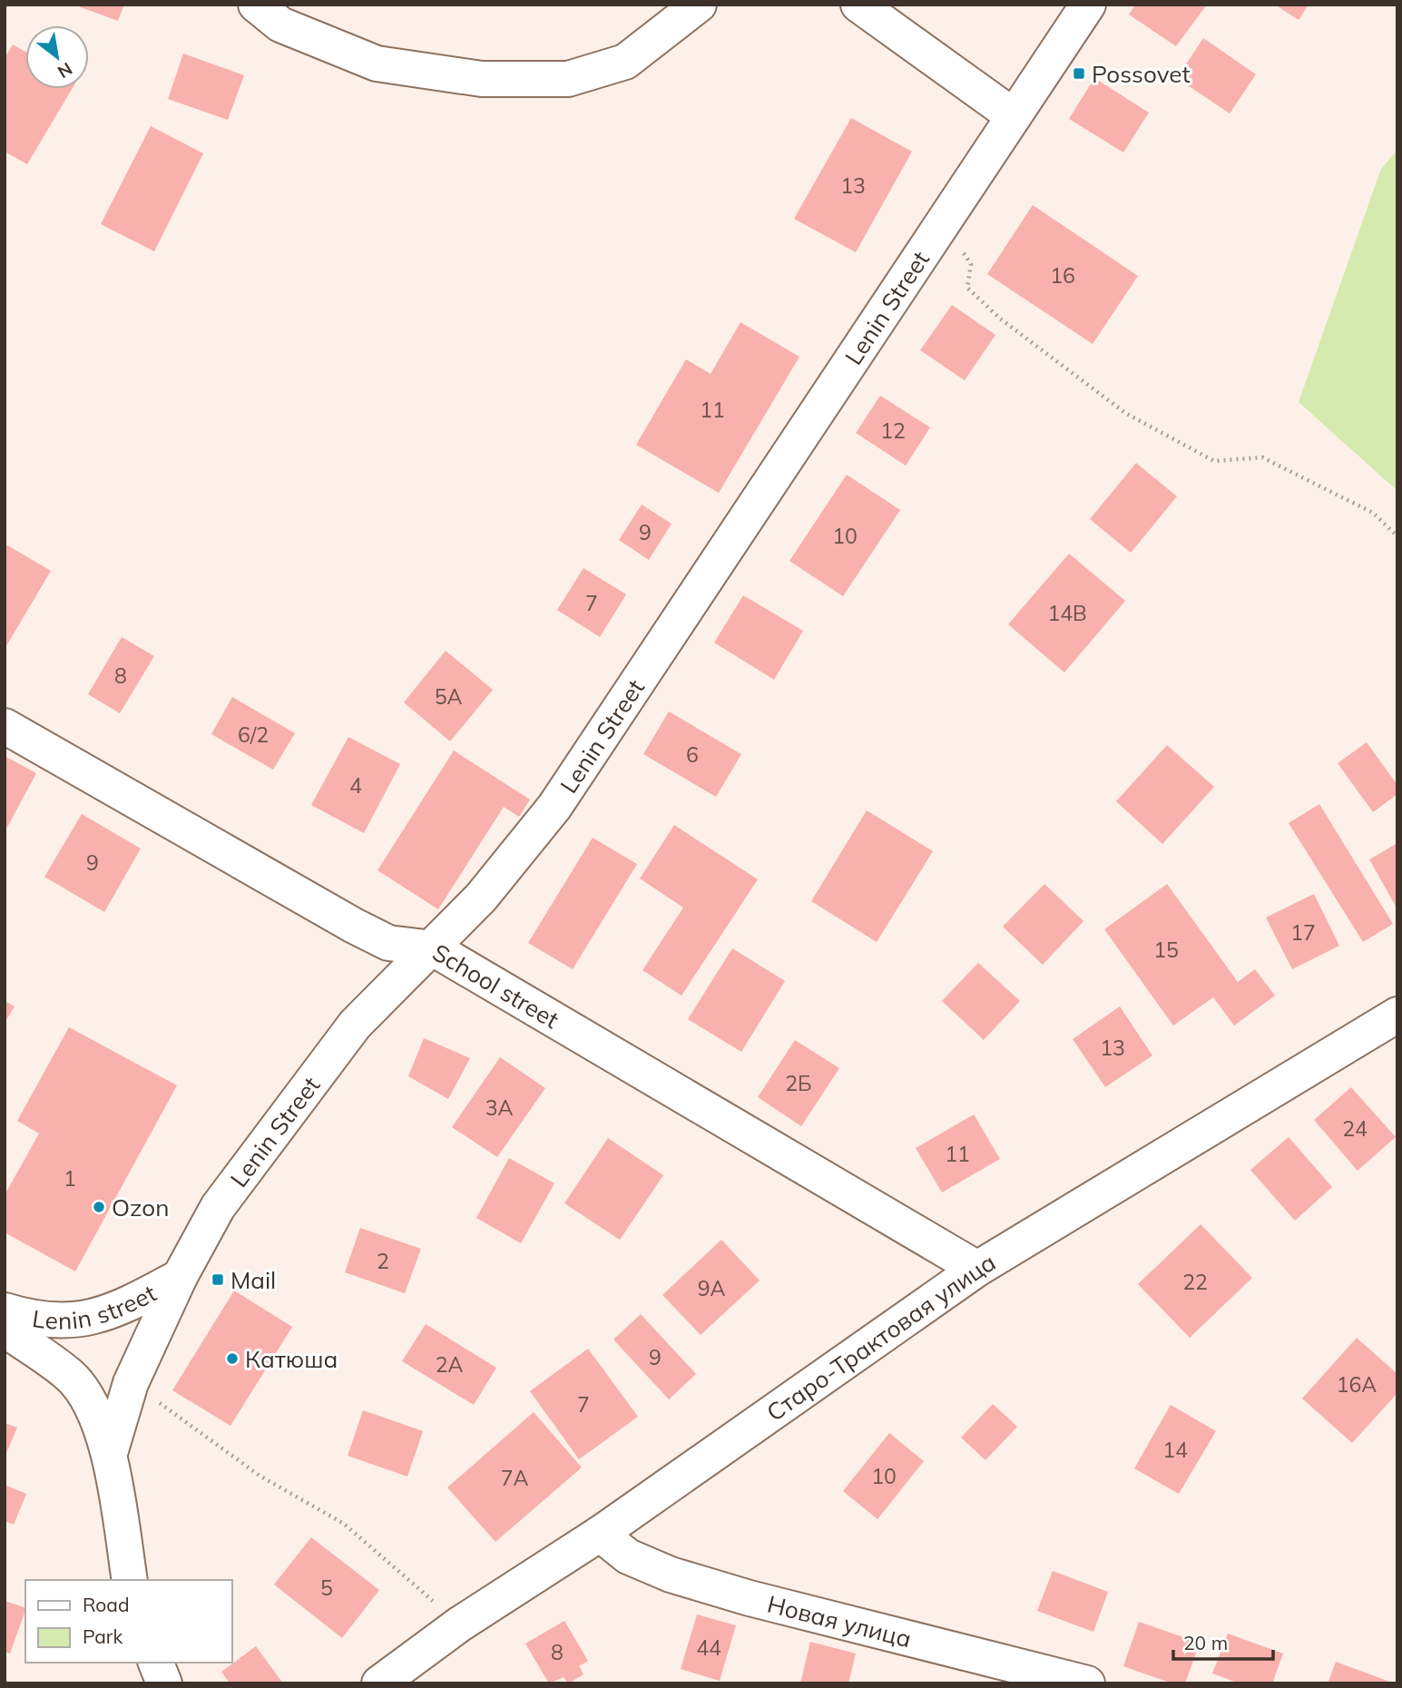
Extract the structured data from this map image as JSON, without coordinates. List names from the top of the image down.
{
  "streets": {
    "street": [
      "Lenin Street",
      "School street",
      "Lenin street",
      "Старо-Трактовая улица",
      "Новая улица"
    ]
  },
  "crossings": [
    ["Lenin Street", "School street"],
    ["Lenin Street", "Lenin street"],
    ["School street", "Старо-Трактовая улица"],
    ["Старо-Трактовая улица", "Новая улица"]
  ],
  "places": {
    "transit": ["Possovet", "Mail"],
    "other": ["Ozon", "Катюша"]
  },
  "house_numbers": [
    "13",
    "16",
    "11",
    "12",
    "9",
    "10",
    "7",
    "14В",
    "8",
    "5А",
    "6/2",
    "6",
    "4",
    "9",
    "17",
    "15",
    "13",
    "2Б",
    "3А",
    "24",
    "11",
    "1",
    "2",
    "22",
    "9А",
    "9",
    "2А",
    "16А",
    "7",
    "14",
    "10",
    "7А",
    "5",
    "44",
    "8"
  ],
  "legend": ["Road", "Park"],
  "scale_bar": "20 m",
  "north": "bottom right"
}
